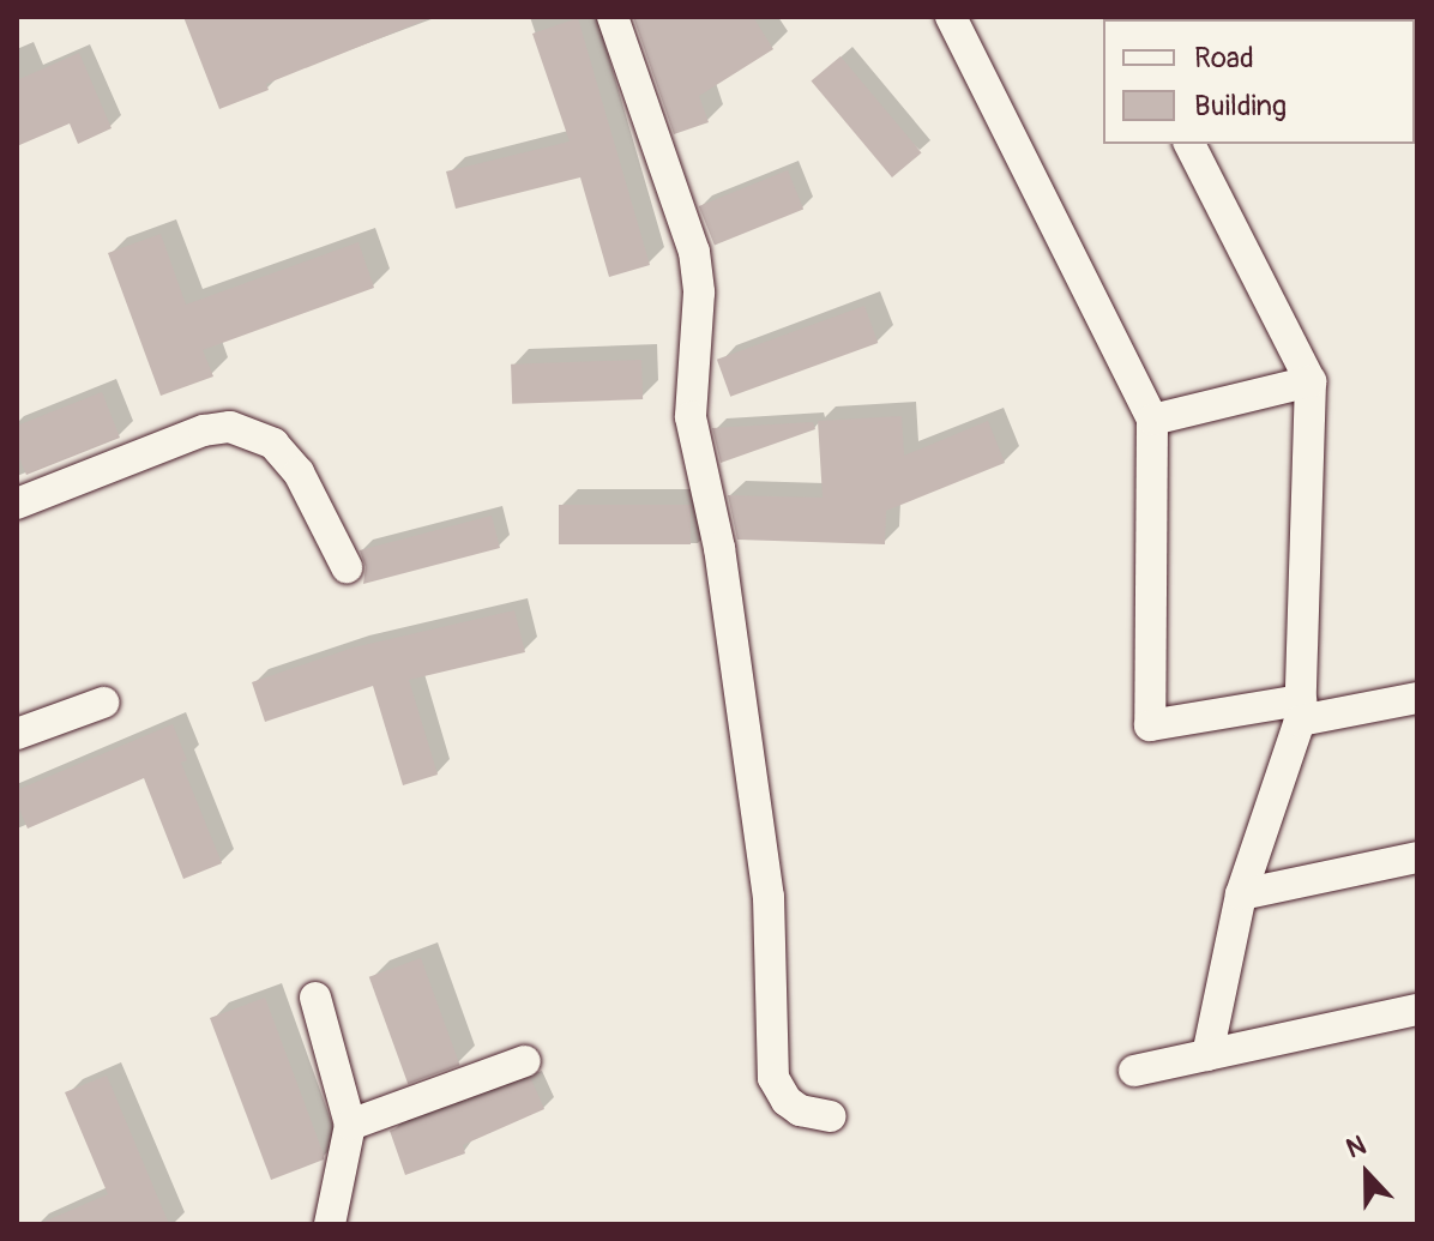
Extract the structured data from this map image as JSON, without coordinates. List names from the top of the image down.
{
  "legend": ["Road", "Building"],
  "north": "top"
}
